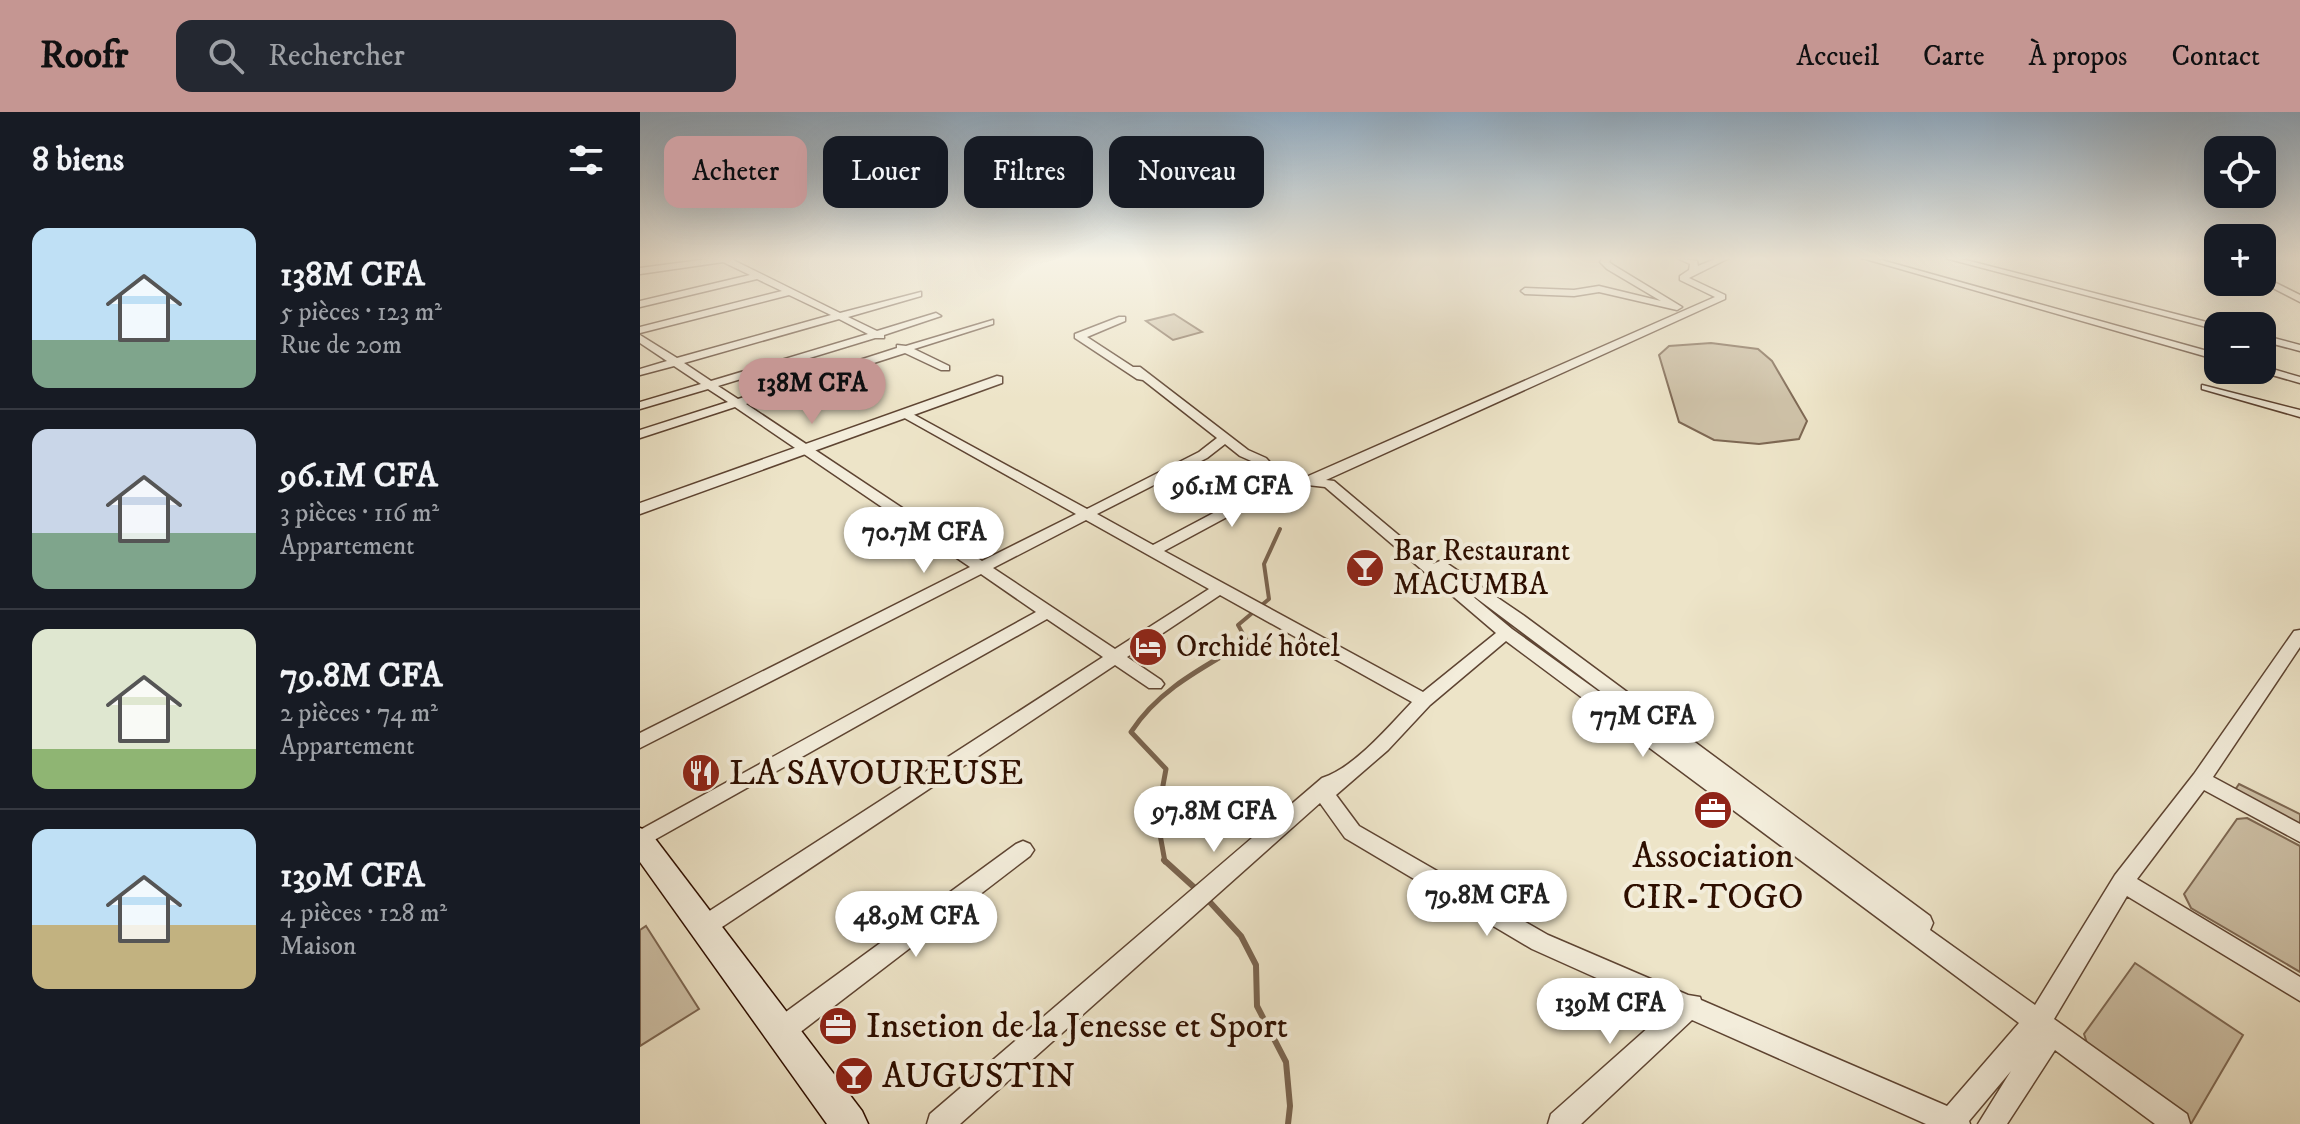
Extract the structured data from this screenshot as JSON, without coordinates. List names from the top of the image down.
{
  "places": {
    "bar": ["Bar Restaurant MACUMBA", "AUGUSTIN"],
    "hotel": ["Orchidé hôtel"],
    "restaurant": ["LA SAVOUREUSE"],
    "office": ["Association CIR-TOGO", "Insetion de la Jenesse et Sport"]
  },
  "page": {
    "header": "Roofr",
    "search": "Rechercher",
    "nav": [
      "Accueil",
      "Carte",
      "À propos",
      "Contact"
    ],
    "heading": "8 biens",
    "map_buttons": ["+", "−"],
    "chip": [
      "Acheter",
      "Louer",
      "Filtres",
      "Nouveau"
    ],
    "list": [
      {
        "name": "138M CFA",
        "note": "5 pièces · 123 m² · Rue de 20m"
      },
      {
        "name": "96.1M CFA",
        "note": "3 pièces · 116 m² · Appartement"
      },
      {
        "name": "79.8M CFA",
        "note": "2 pièces · 74 m² · Appartement"
      },
      {
        "name": "139M CFA",
        "note": "4 pièces · 128 m² · Maison"
      }
    ],
    "price": [
      "138M CFA",
      "96.1M CFA",
      "70.7M CFA",
      "77M CFA",
      "97.8M CFA",
      "79.8M CFA",
      "48.9M CFA",
      "139M CFA"
    ]
  }
}
